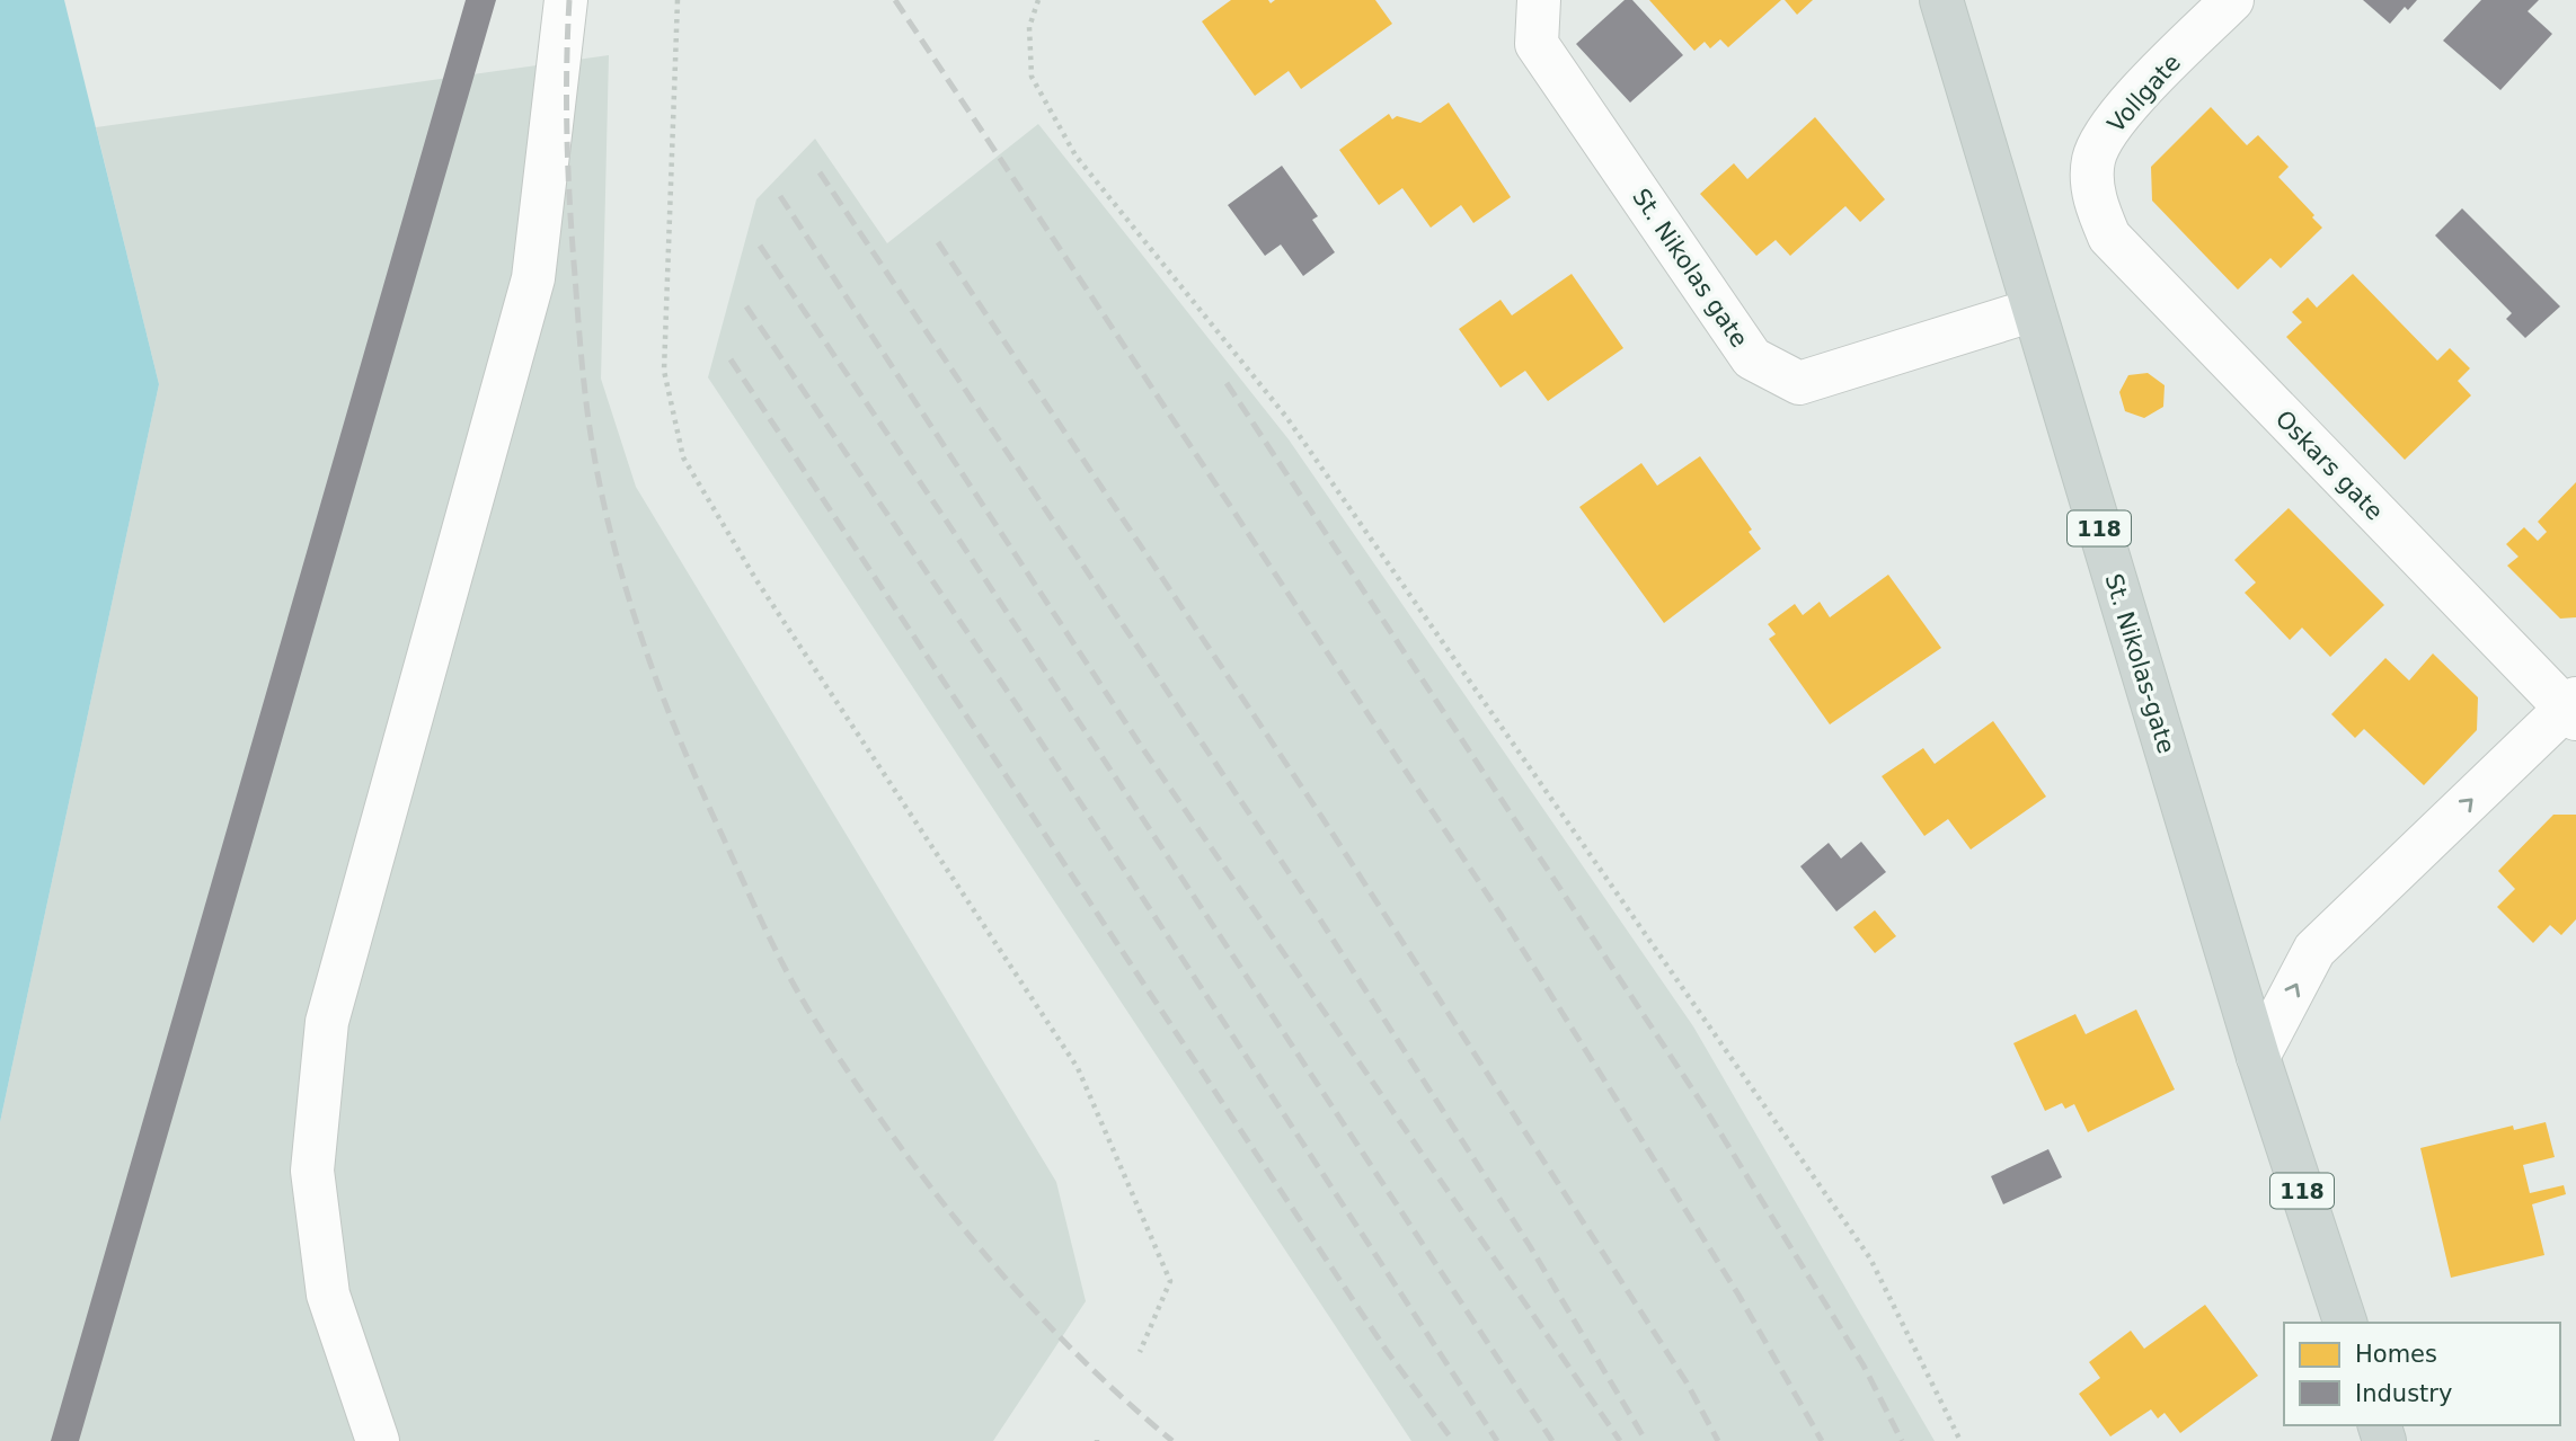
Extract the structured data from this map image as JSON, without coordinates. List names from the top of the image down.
{
  "streets": {
    "main road": ["118", "St. Nikolas-gate"],
    "street": ["Vollgate", "St. Nikolas gate", "Oskars gate"]
  },
  "crossings": [
    ["Vollgate", "Oskars gate"],
    ["St. Nikolas gate", "St. Nikolas-gate"]
  ],
  "legend": ["Homes", "Industry"]
}
